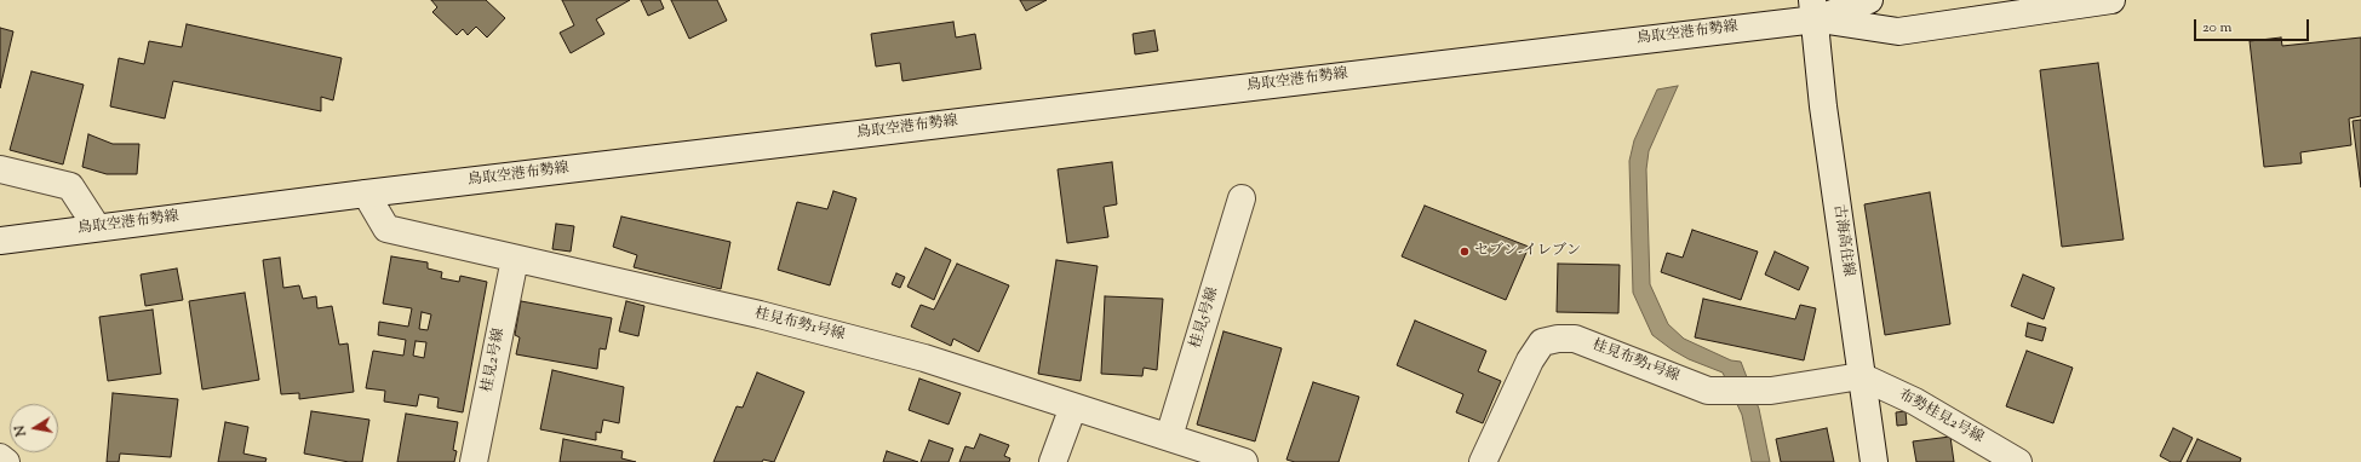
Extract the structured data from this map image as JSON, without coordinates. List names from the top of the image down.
{
  "streets": {
    "street": [
      "鳥取空港布勢線",
      "古海高住線",
      "桂見5号線",
      "桂見布勢1号線",
      "桂見2号線",
      "布勢桂見2号線"
    ]
  },
  "crossings": [
    ["鳥取空港布勢線", "古海高住線"],
    ["鳥取空港布勢線", "桂見布勢1号線"],
    ["古海高住線", "桂見布勢1号線"],
    ["古海高住線", "布勢桂見2号線"],
    ["桂見5号線", "桂見布勢1号線"],
    ["桂見布勢1号線", "桂見2号線"],
    ["桂見布勢1号線", "布勢桂見2号線"]
  ],
  "places": ["セブン-イレブン"],
  "scale_bar": "20 m",
  "north": "left"
}
